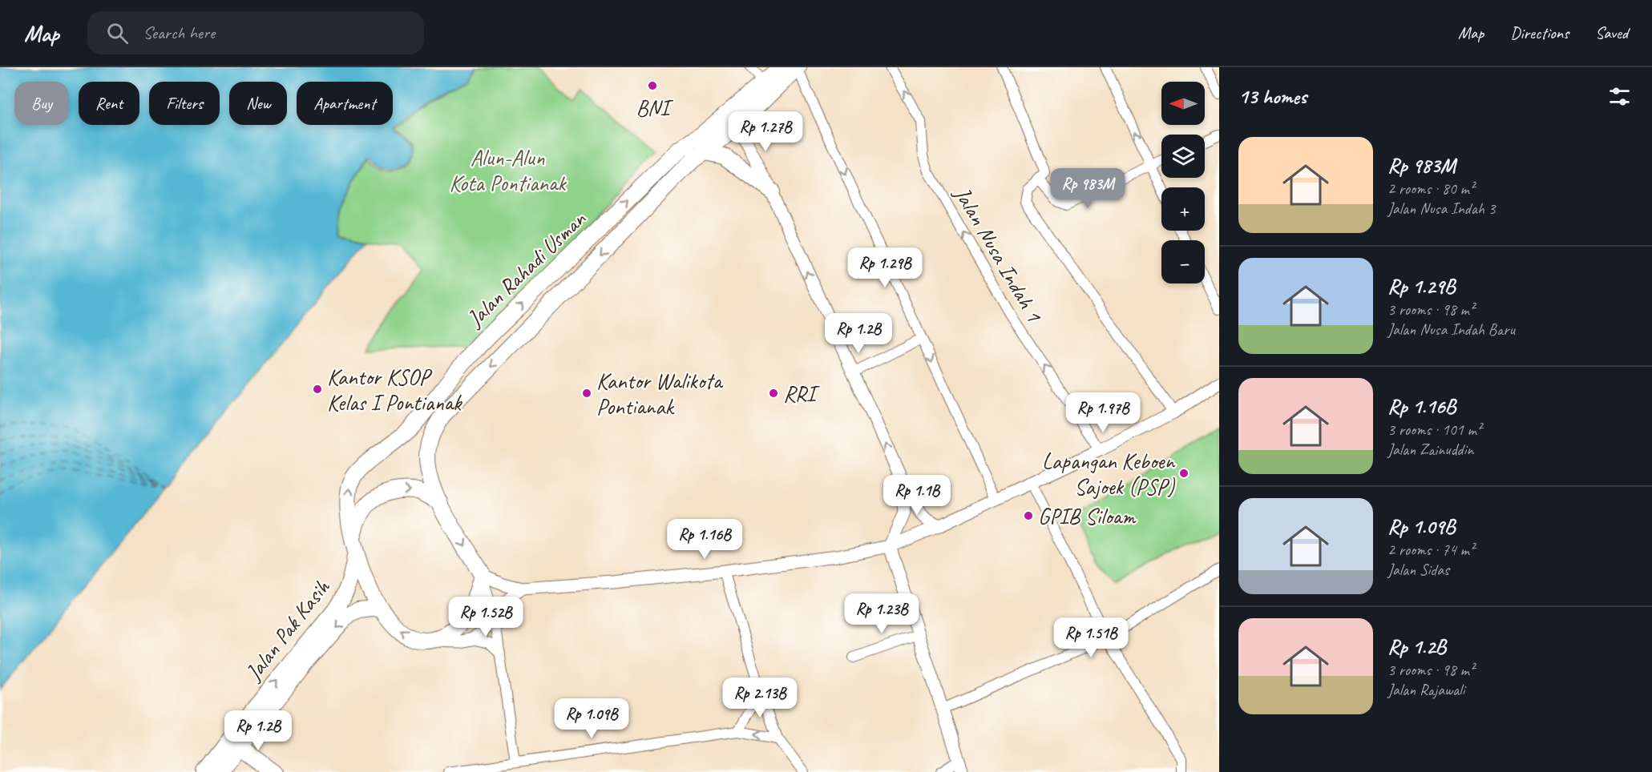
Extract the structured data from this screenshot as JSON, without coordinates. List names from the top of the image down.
{
  "streets": {
    "highway": ["Jalan Rahadi Usman", "Jalan Pak Kasih"],
    "street": ["Jalan Nusa Indah 1"]
  },
  "crossings": [
    ["Jalan Rahadi Usman", "Jalan Pak Kasih"]
  ],
  "parks": ["Alun-Alun Kota Pontianak"],
  "places": [
    "BNI",
    "Kantor KSOP Kelas I Pontianak",
    "Kantor Walikota Pontianak",
    "RRI",
    "Lapangan Keboen Sajoek (PSP)",
    "GPIB Siloam"
  ],
  "north": "left",
  "page": {
    "header": "Map",
    "search": "Search here",
    "nav": ["Map", "Directions", "Saved"],
    "heading": "13 homes",
    "map_buttons": ["+", "−"],
    "chip": [
      "Buy",
      "Rent",
      "Filters",
      "New",
      "Apartment"
    ],
    "price": [
      "Rp 1.27B",
      "Rp 983M",
      "Rp 1.29B",
      "Rp 1.2B",
      "Rp 1.97B",
      "Rp 1.1B",
      "Rp 1.16B",
      "Rp 1.23B",
      "Rp 1.52B",
      "Rp 1.51B",
      "Rp 2.13B",
      "Rp 1.09B",
      "Rp 1.2B"
    ],
    "list": [
      {
        "name": "Rp 983M",
        "note": "2 rooms · 80 m² · Jalan Nusa Indah 3"
      },
      {
        "name": "Rp 1.29B",
        "note": "3 rooms · 98 m² · Jalan Nusa Indah Baru"
      },
      {
        "name": "Rp 1.16B",
        "note": "3 rooms · 101 m² · Jalan Zainuddin"
      },
      {
        "name": "Rp 1.09B",
        "note": "2 rooms · 74 m² · Jalan Sidas"
      },
      {
        "name": "Rp 1.2B",
        "note": "3 rooms · 98 m² · Jalan Rajawali"
      }
    ]
  }
}
